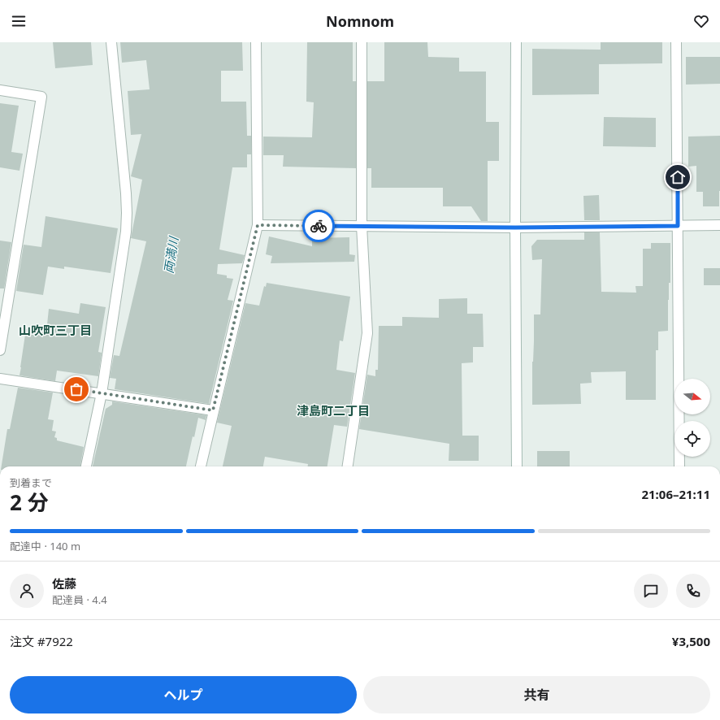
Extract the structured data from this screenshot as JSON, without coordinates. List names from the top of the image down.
{
  "districts": ["山吹町三丁目", "津島町二丁目"],
  "water": ["両満川"],
  "north": "right",
  "page": {
    "header": "Nomnom",
    "heading": ["2 分", "到着まで", "21:06–21:11"],
    "panel": [
      "佐藤",
      "配達員 · 4.4",
      "注文 #7922",
      "¥3,500"
    ],
    "bar": "配達中 · 140 m",
    "buttons": ["ヘルプ", "共有"]
  }
}
